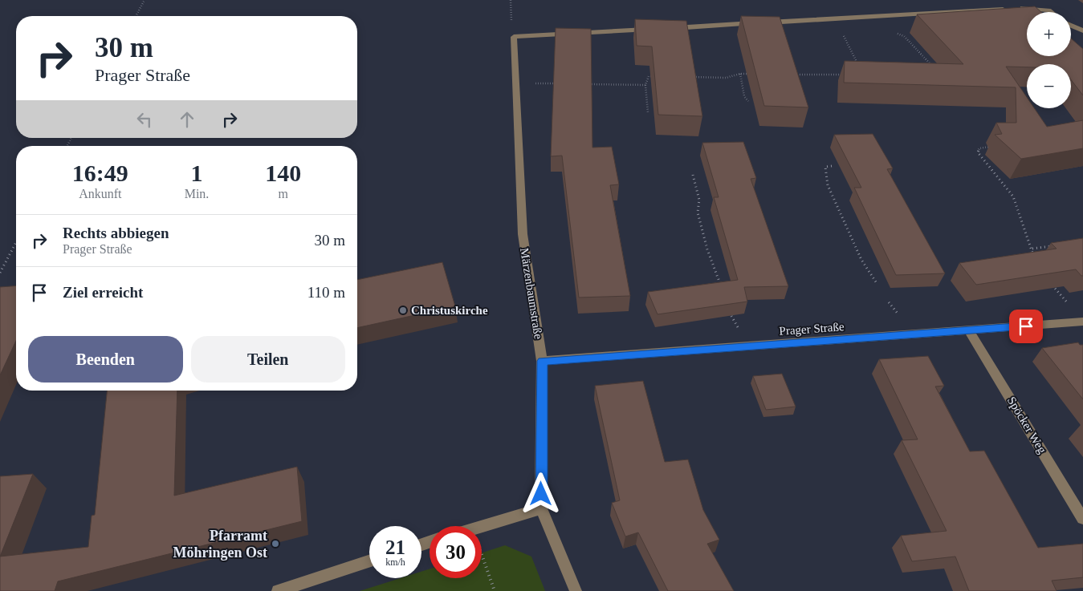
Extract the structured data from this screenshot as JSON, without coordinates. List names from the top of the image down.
{
  "streets": {
    "street": ["Märzenbaumstraße", "Prager Straße", "Spöcker Weg"]
  },
  "crossings": [
    ["Märzenbaumstraße", "Prager Straße"],
    ["Prager Straße", "Spöcker Weg"]
  ],
  "places": ["Christuskirche", "Pfarramt Möhringen Ost"],
  "page": {
    "map_buttons": ["+", "−"],
    "turn": ["30 m", "Prager Straße"],
    "eta": [
      "16:49",
      "Ankunft",
      "1",
      "Min.",
      "140",
      "m"
    ],
    "list": [
      {
        "name": "Rechts abbiegen",
        "note": "Prager Straße",
        "value": "30 m"
      },
      {
        "name": "Ziel erreicht",
        "value": "110 m"
      }
    ],
    "buttons": ["Beenden", "Teilen"],
    "speed": "21 km/h",
    "limit": "30"
  }
}
